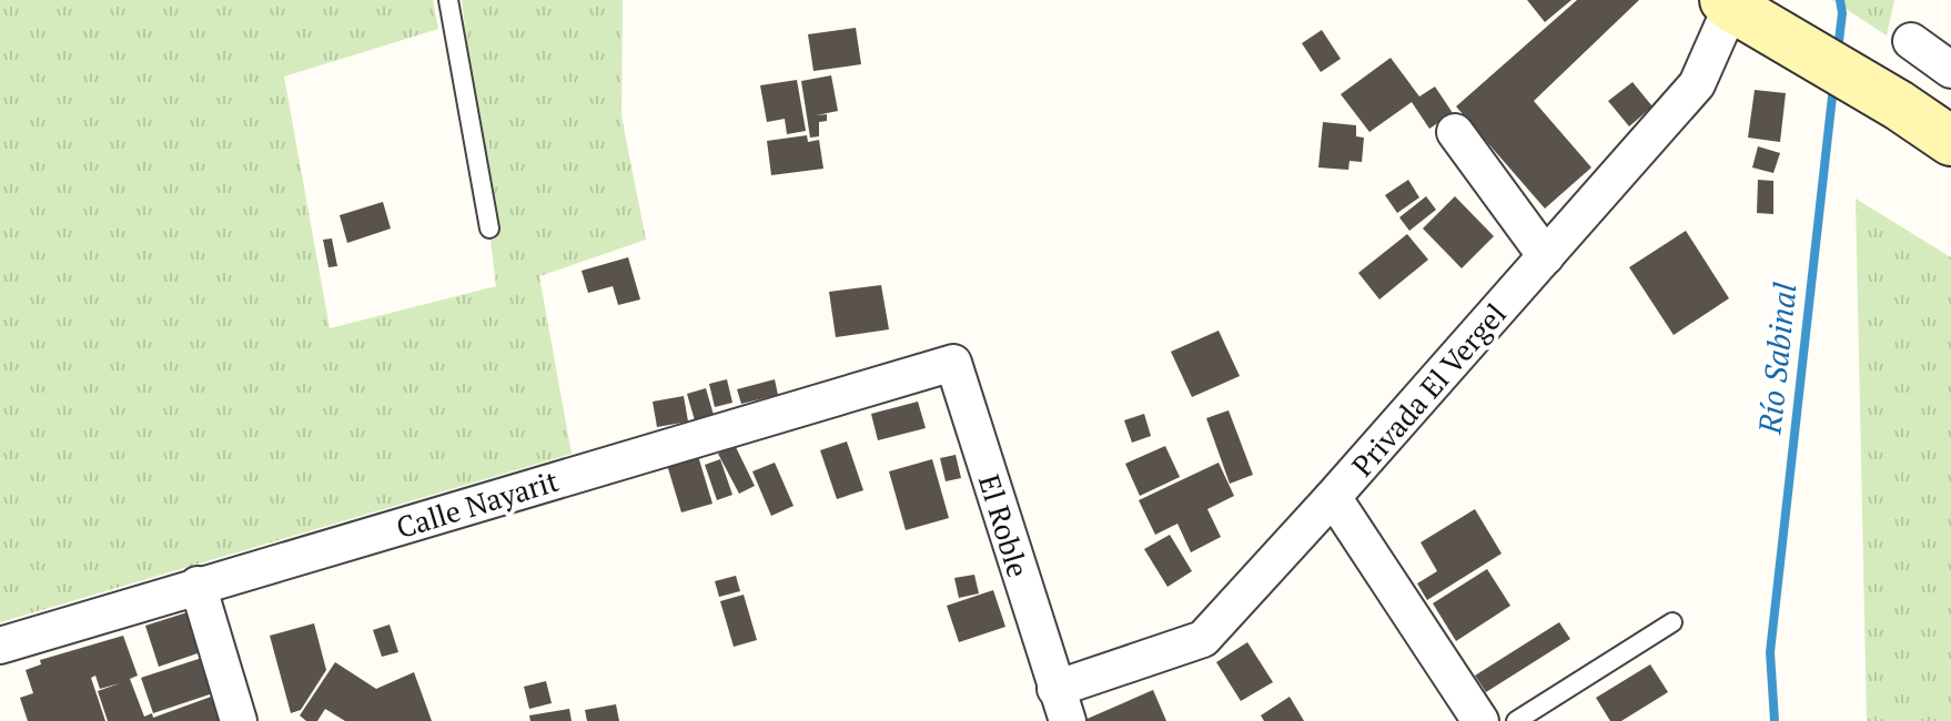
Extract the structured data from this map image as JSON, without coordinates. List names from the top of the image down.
{
  "streets": {
    "street": ["Privada El Vergel", "Calle Nayarit", "El Roble"]
  },
  "crossings": [
    ["Privada El Vergel", "El Roble"],
    ["Calle Nayarit", "El Roble"]
  ],
  "water": ["Río Sabinal"]
}
